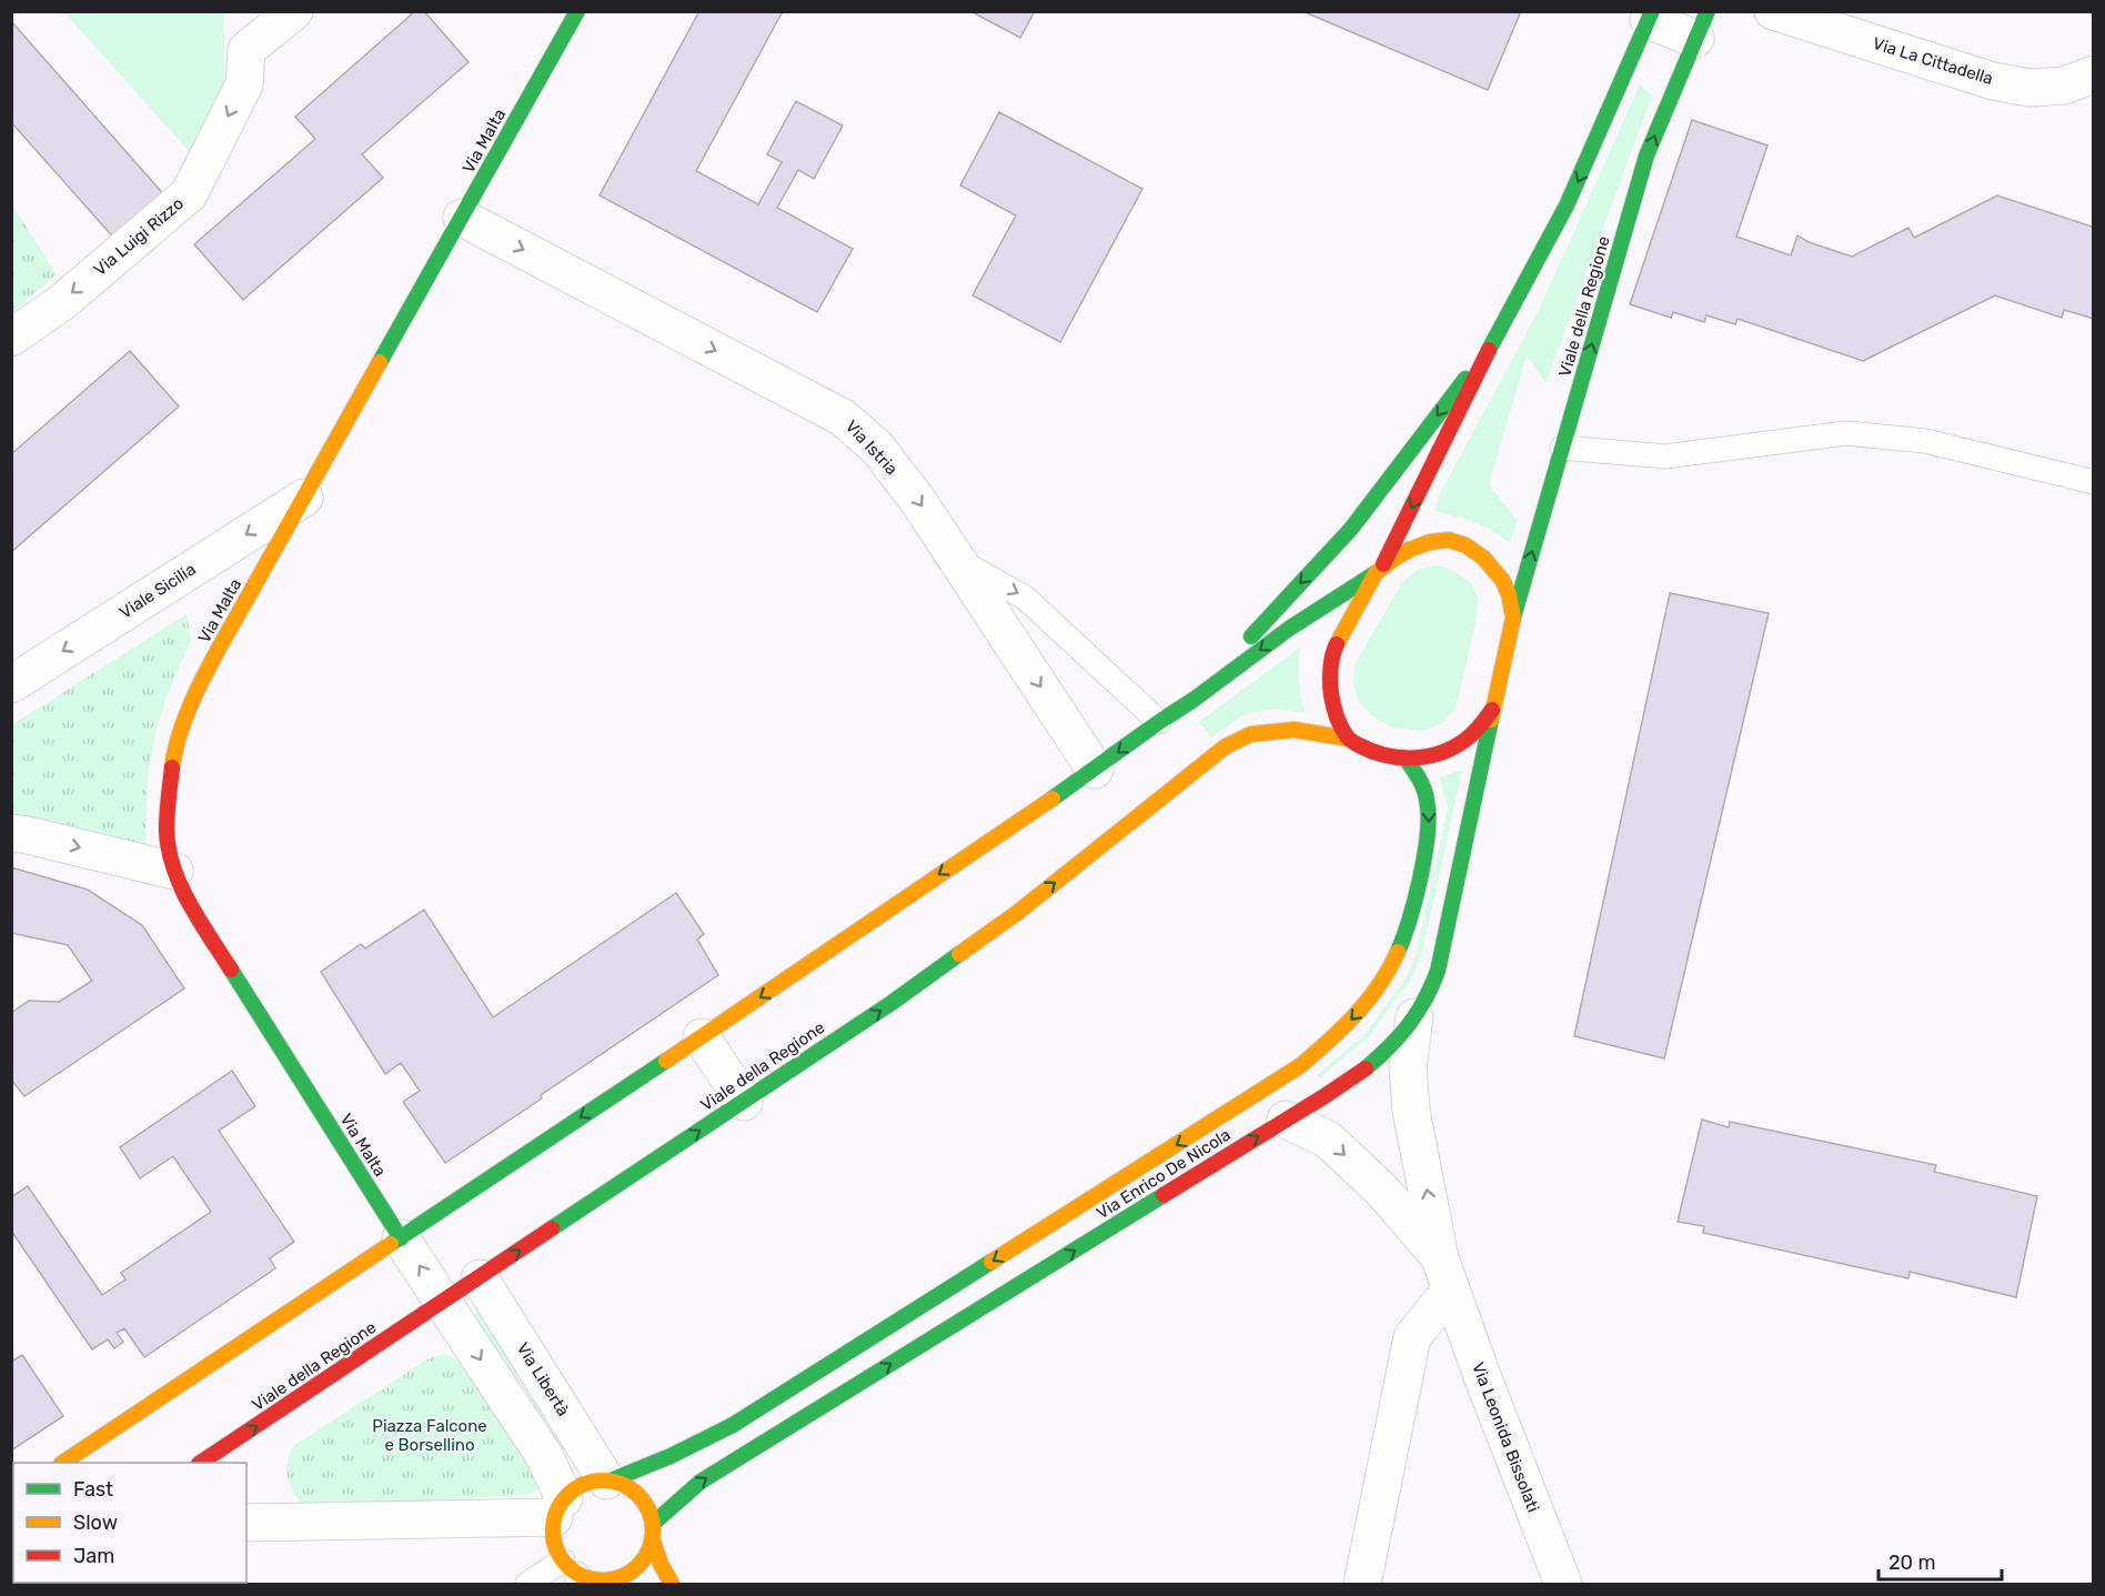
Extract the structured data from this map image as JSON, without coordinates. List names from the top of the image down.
{
  "streets": {
    "street": [
      "Via La Cittadella",
      "Via Malta",
      "Via Luigi Rizzo",
      "Viale della Regione",
      "Via Istria",
      "Viale Sicilia",
      "Via Enrico De Nicola",
      "Via Libertà",
      "Via Leonida Bissolati"
    ]
  },
  "crossings": [
    ["Via Malta", "Via Istria"],
    ["Via Malta", "Viale Sicilia"],
    ["Viale della Regione", "Via Enrico De Nicola"],
    ["Viale della Regione", "Via Libertà"],
    ["Via Enrico De Nicola", "Via Libertà"]
  ],
  "one_way": ["Via Luigi Rizzo", "Via Istria", "Viale Sicilia"],
  "parks": ["Piazza Falcone e Borsellino"],
  "legend": ["Fast", "Slow", "Jam"],
  "scale_bar": "20 m"
}
